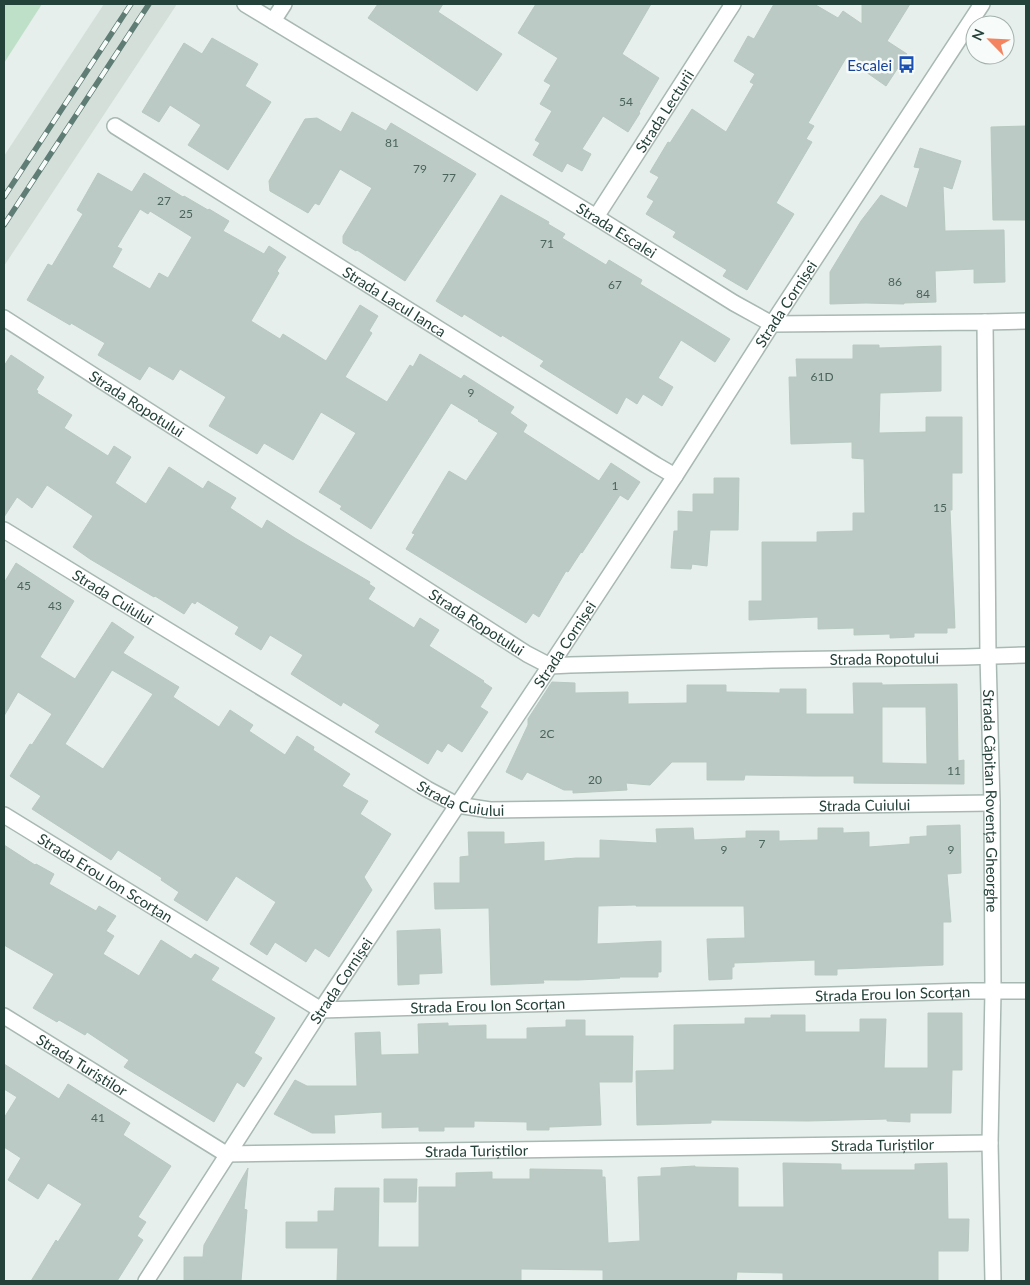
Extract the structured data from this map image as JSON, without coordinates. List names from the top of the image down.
{
  "streets": {
    "street": [
      "Strada Lecturii",
      "Strada Escalei",
      "Strada Lacul Ianca",
      "Strada Cornișei",
      "Strada Ropotului",
      "Strada Cuiului",
      "Strada Căpitan Rovența Gheorghe",
      "Strada Erou Ion Scorțan",
      "Strada Turiștilor"
    ]
  },
  "crossings": [
    ["Strada Lecturii", "Strada Escalei"],
    ["Strada Escalei", "Strada Cornișei"],
    ["Strada Lacul Ianca", "Strada Cornișei"],
    ["Strada Cornișei", "Strada Ropotului"],
    ["Strada Cornișei", "Strada Cuiului"],
    ["Strada Cornișei", "Strada Erou Ion Scorțan"],
    ["Strada Cornișei", "Strada Turiștilor"],
    ["Strada Ropotului", "Strada Căpitan Rovența Gheorghe"],
    ["Strada Cuiului", "Strada Căpitan Rovența Gheorghe"],
    ["Strada Căpitan Rovența Gheorghe", "Strada Erou Ion Scorțan"],
    ["Strada Căpitan Rovența Gheorghe", "Strada Turiștilor"]
  ],
  "places": {
    "bus stop": ["Escalei"]
  },
  "house_numbers": [
    "54",
    "81",
    "79",
    "77",
    "27",
    "25",
    "71",
    "86",
    "67",
    "84",
    "61D",
    "9",
    "1",
    "15",
    "45",
    "43",
    "2C",
    "11",
    "20",
    "7",
    "9",
    "9",
    "41"
  ],
  "north": "top left"
}
